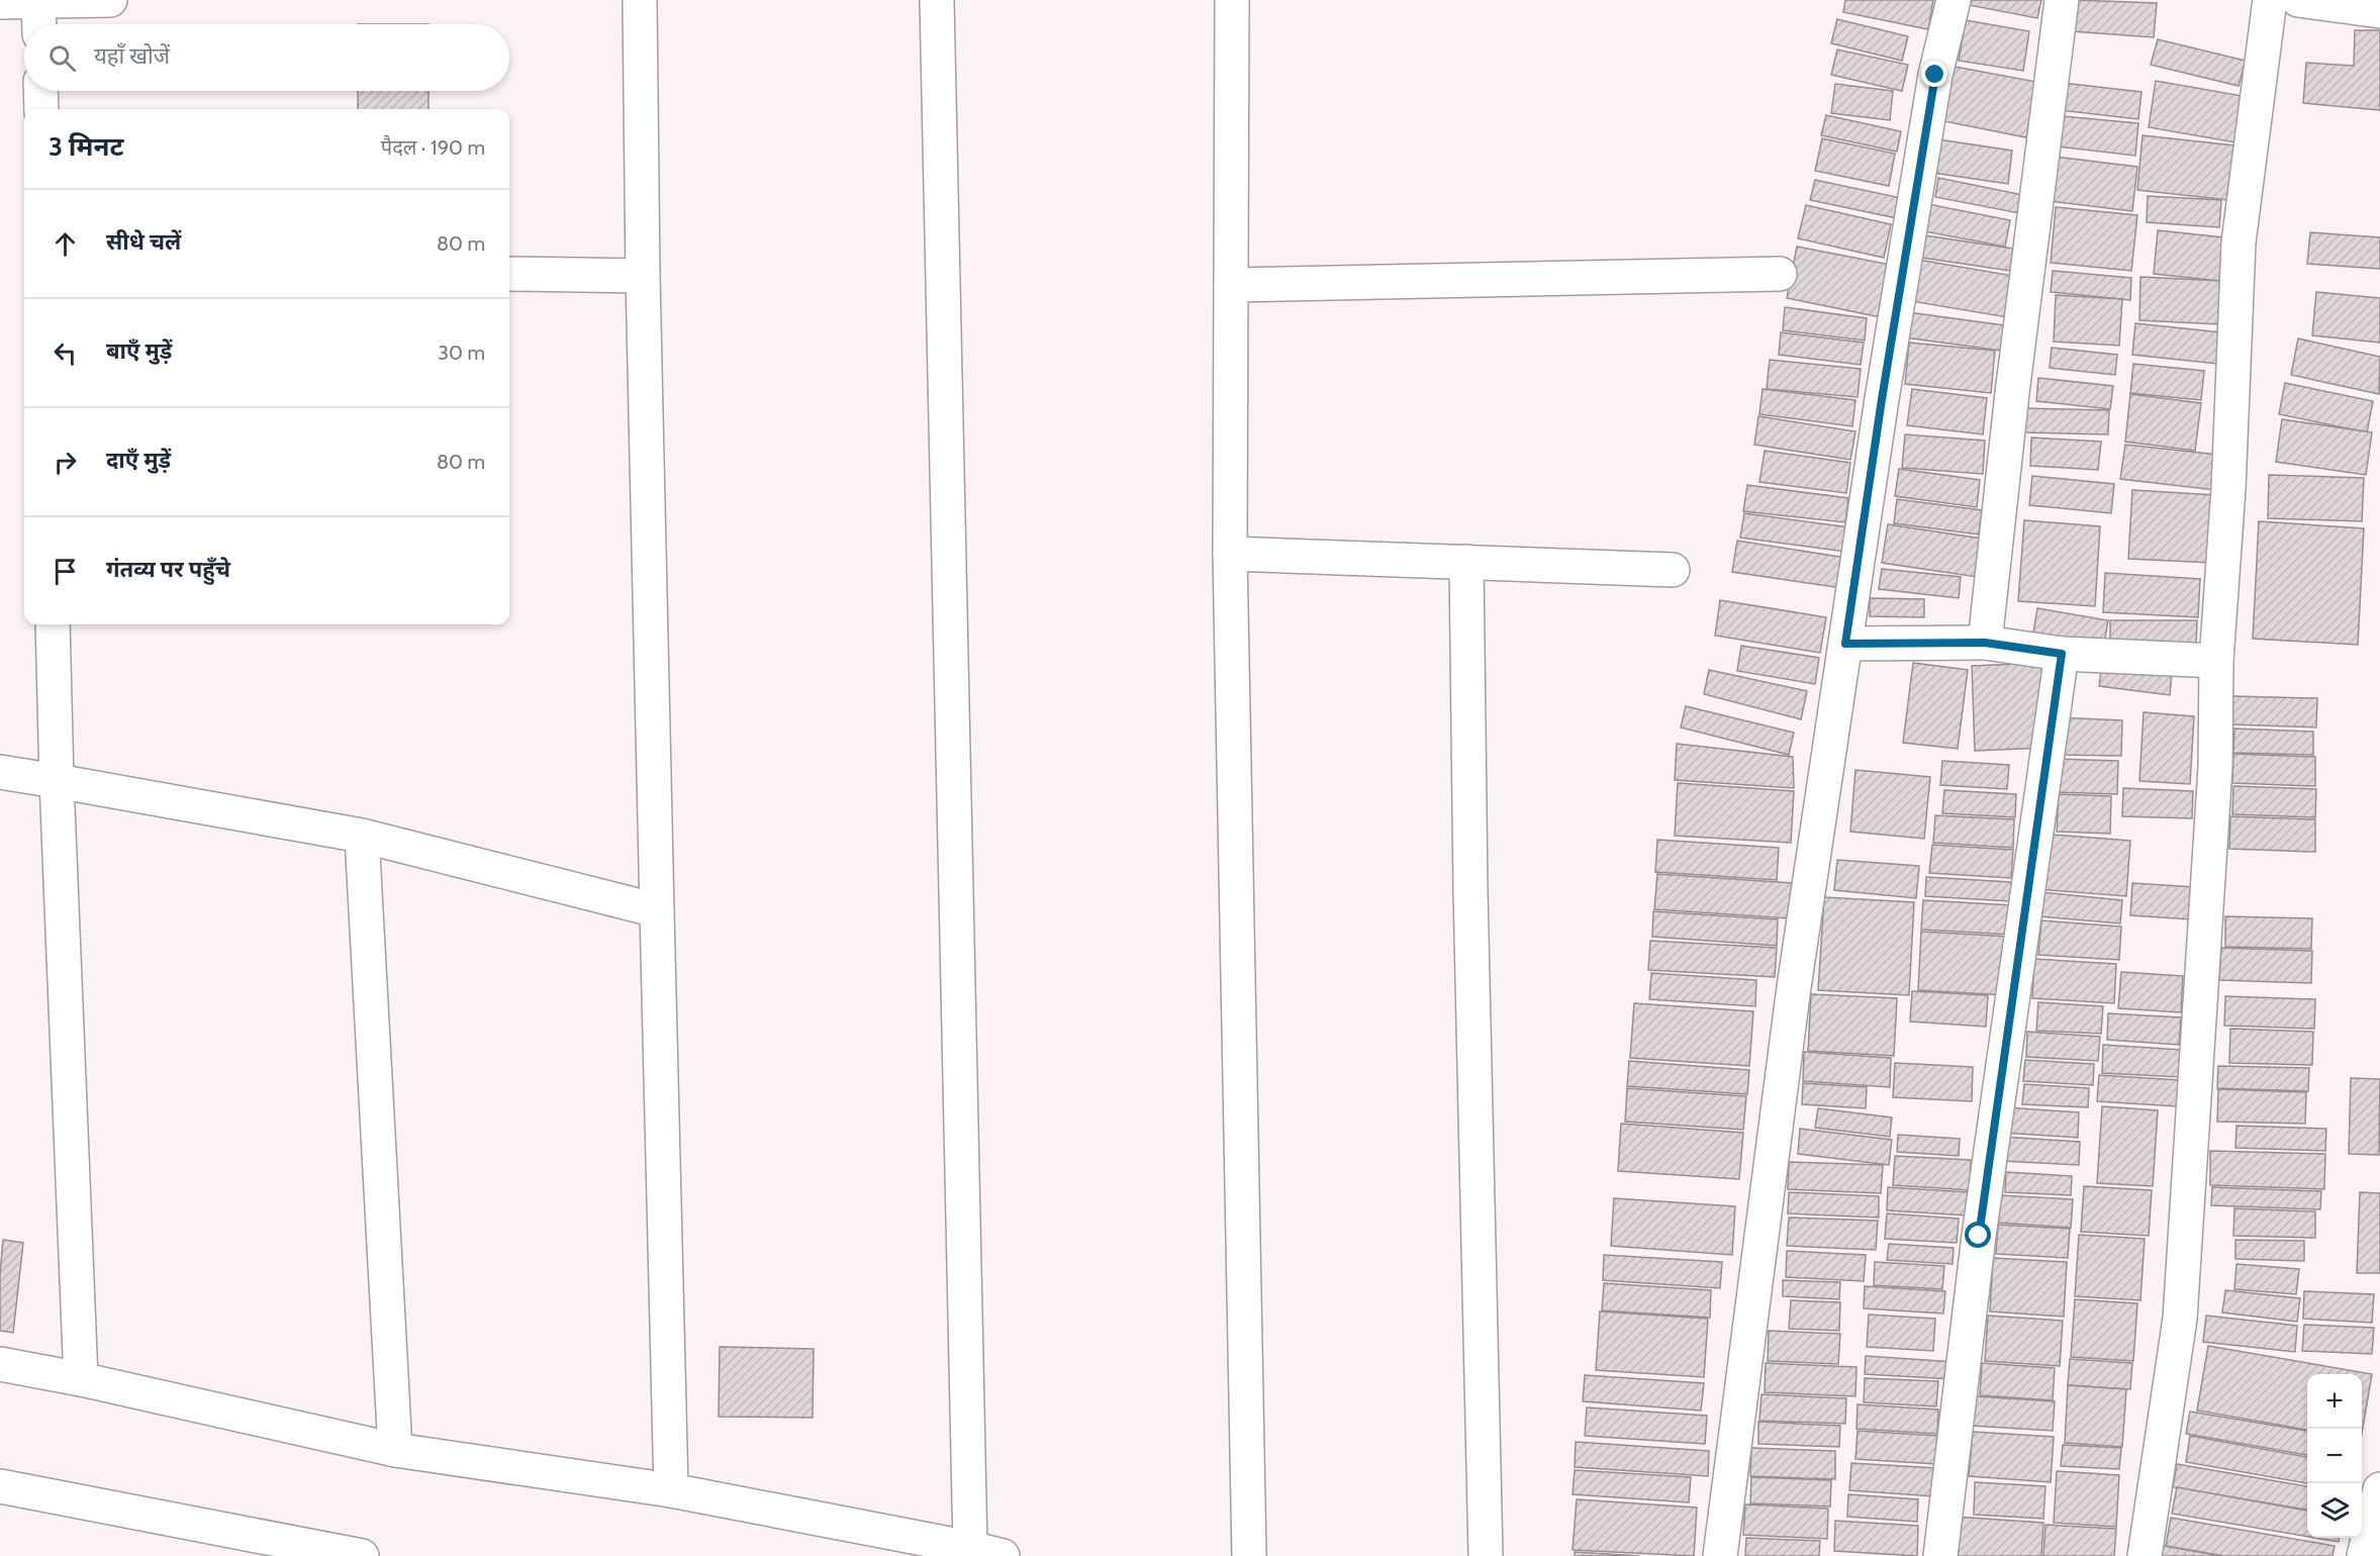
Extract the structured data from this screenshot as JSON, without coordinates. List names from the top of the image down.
{
  "page": {
    "search": "यहाँ खोजें",
    "heading": ["3 मिनट", "पैदल · 190 m"],
    "list": [
      ["सीधे चलें", "80 m"],
      ["बाएँ मुड़ें", "30 m"],
      ["दाएँ मुड़ें", "80 m"],
      "गंतव्य पर पहुँचे"
    ],
    "map_buttons": ["+", "−"]
  }
}
